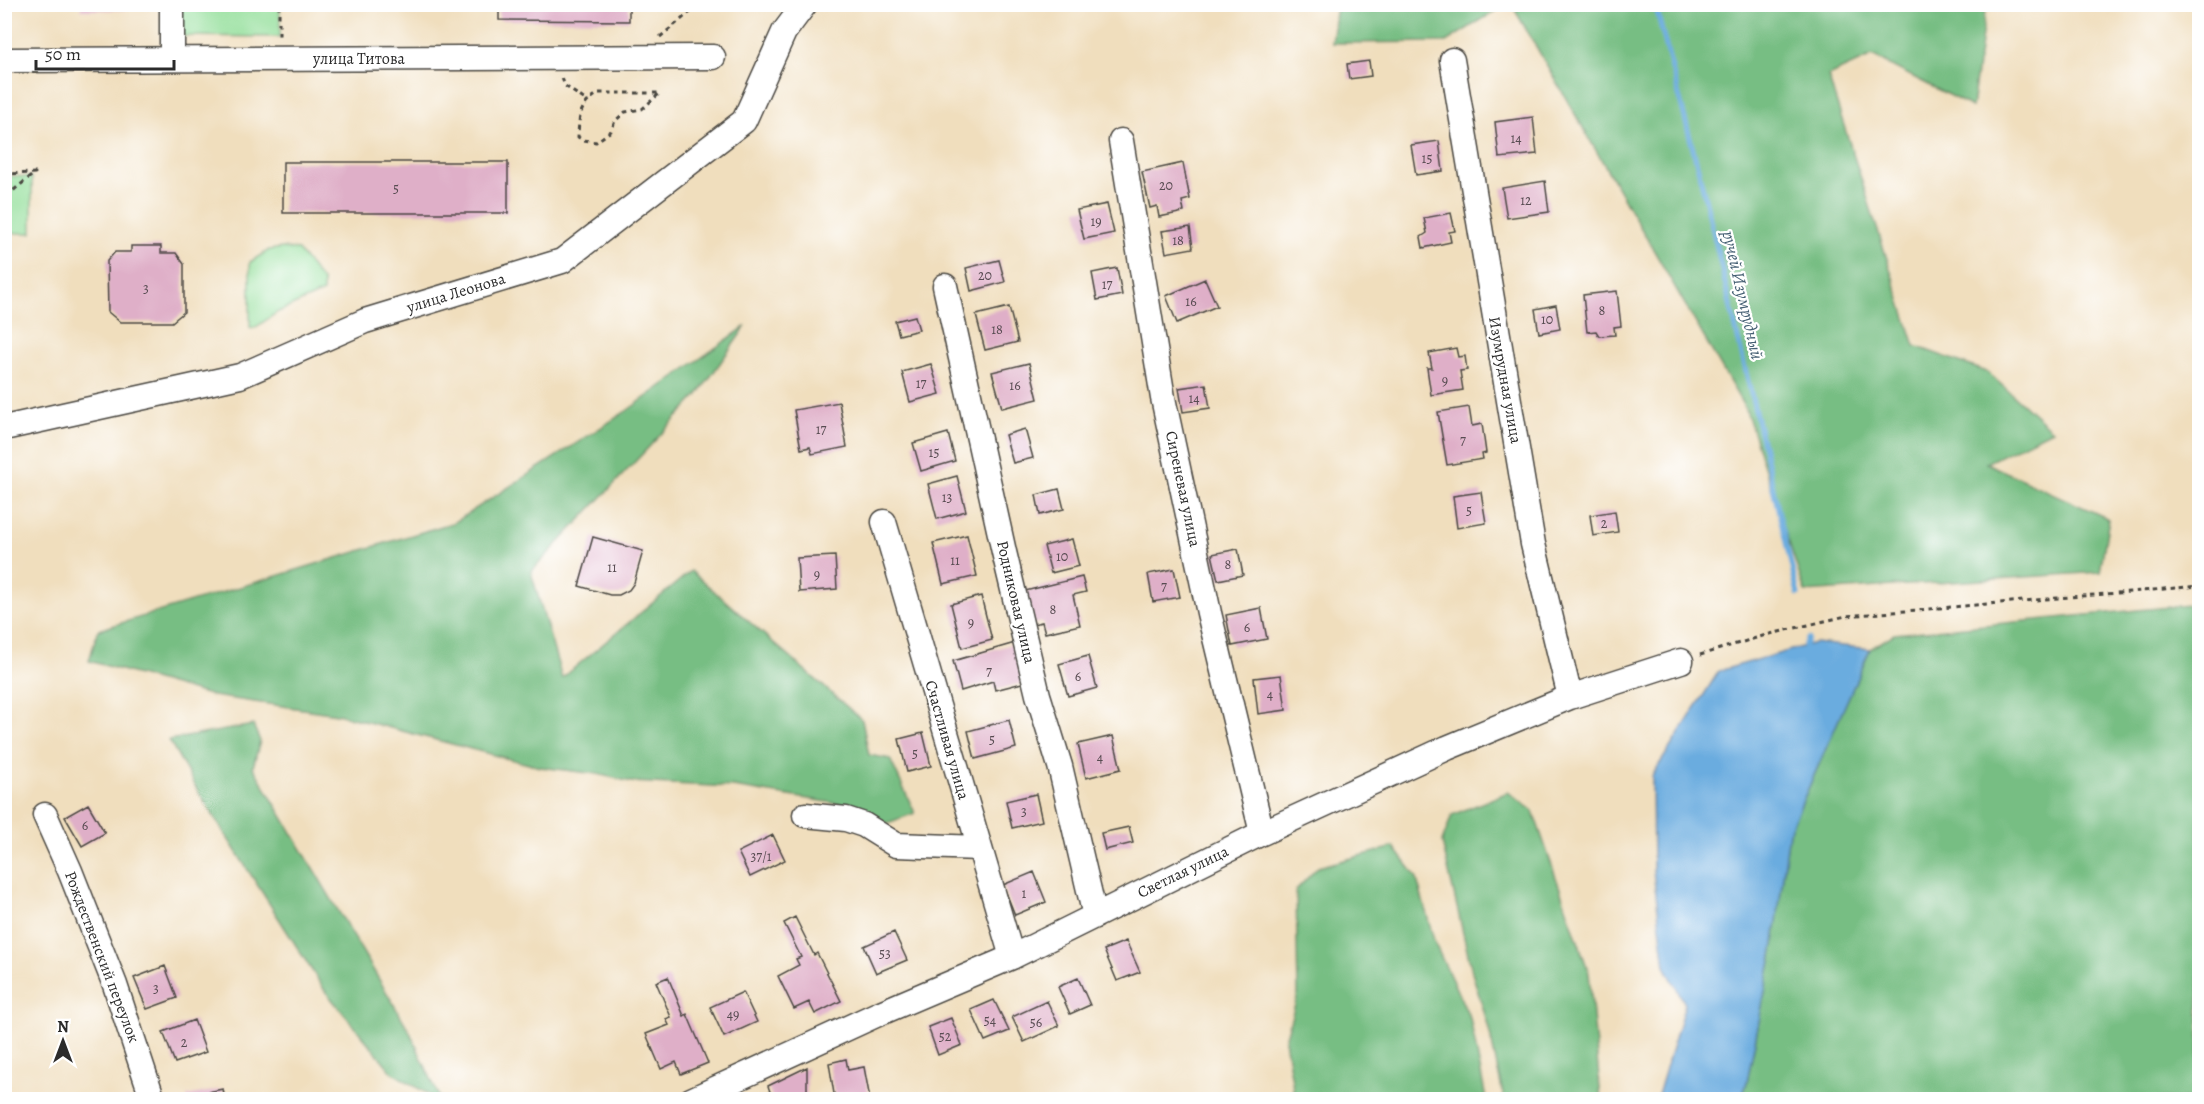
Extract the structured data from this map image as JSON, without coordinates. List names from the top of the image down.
{
  "streets": {
    "street": [
      "улица Титова",
      "улица Леонова",
      "Изумрудная улица",
      "Сиреневая улица",
      "Родниковая улица",
      "Счастливая улица",
      "Светлая улица",
      "Рождественский переулок"
    ]
  },
  "crossings": [
    ["Изумрудная улица", "Светлая улица"],
    ["Сиреневая улица", "Светлая улица"],
    ["Родниковая улица", "Светлая улица"],
    ["Счастливая улица", "Светлая улица"]
  ],
  "water": ["ручей Изумрудный"],
  "house_numbers": [
    "14",
    "15",
    "20",
    "5",
    "12",
    "19",
    "18",
    "20",
    "17",
    "3",
    "16",
    "8",
    "10",
    "18",
    "9",
    "17",
    "16",
    "14",
    "17",
    "7",
    "15",
    "13",
    "5",
    "2",
    "10",
    "11",
    "8",
    "11",
    "9",
    "7",
    "8",
    "9",
    "6",
    "7",
    "6",
    "4",
    "5",
    "5",
    "4",
    "3",
    "6",
    "37/1",
    "1",
    "53",
    "3",
    "49",
    "54",
    "56",
    "52",
    "2"
  ],
  "scale_bar": "50 m",
  "north": "top"
}
